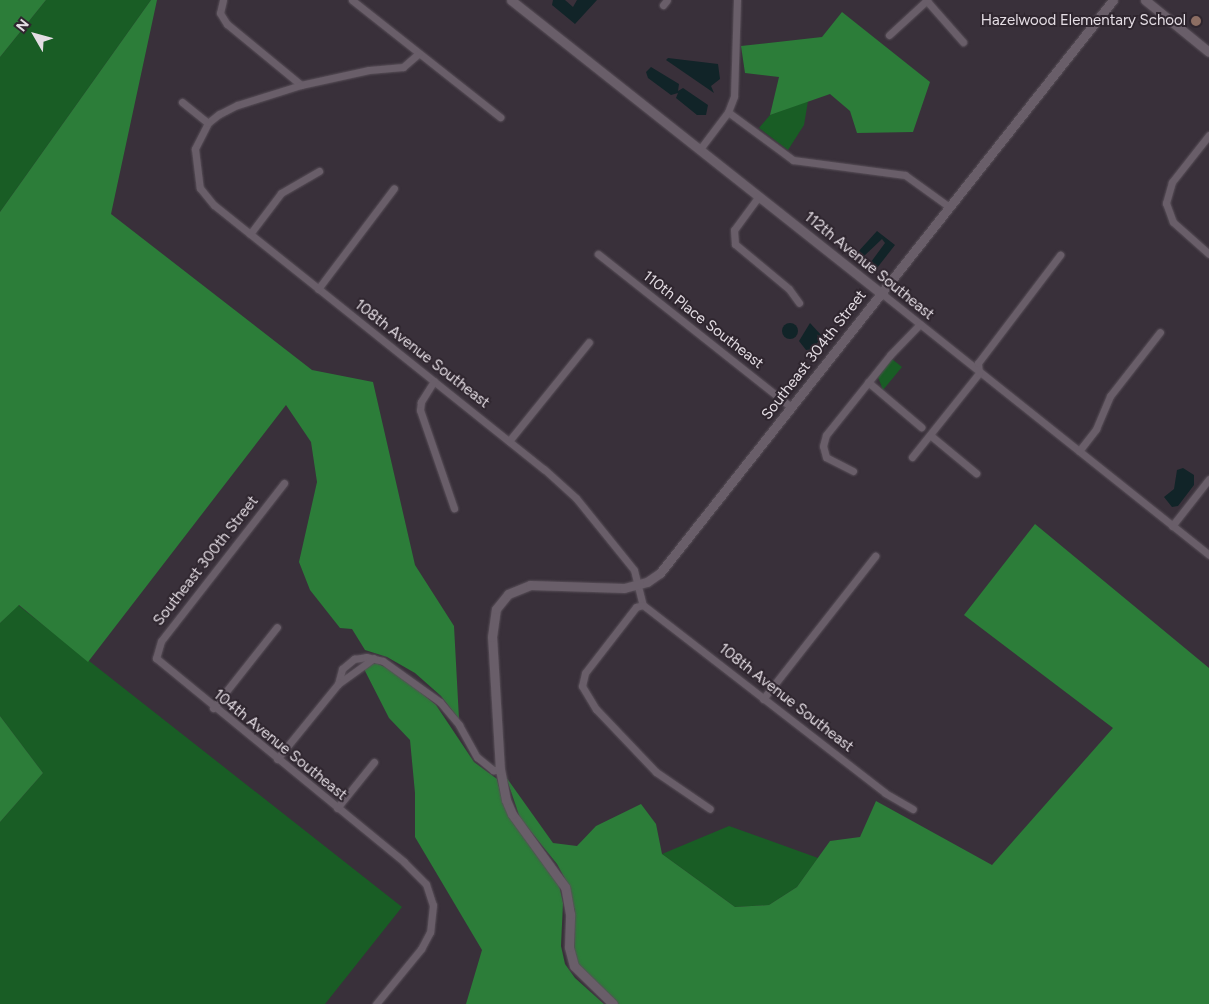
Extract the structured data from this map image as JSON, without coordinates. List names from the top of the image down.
{
  "streets": {
    "street": [
      "112th Avenue Southeast",
      "110th Place Southeast",
      "108th Avenue Southeast",
      "Southeast 304th Street",
      "Southeast 300th Street",
      "104th Avenue Southeast"
    ]
  },
  "crossings": [
    ["112th Avenue Southeast", "Southeast 304th Street"],
    ["110th Place Southeast", "Southeast 304th Street"],
    ["108th Avenue Southeast", "Southeast 304th Street"],
    ["Southeast 300th Street", "104th Avenue Southeast"]
  ],
  "places": ["Hazelwood Elementary School"],
  "north": "top left"
}
